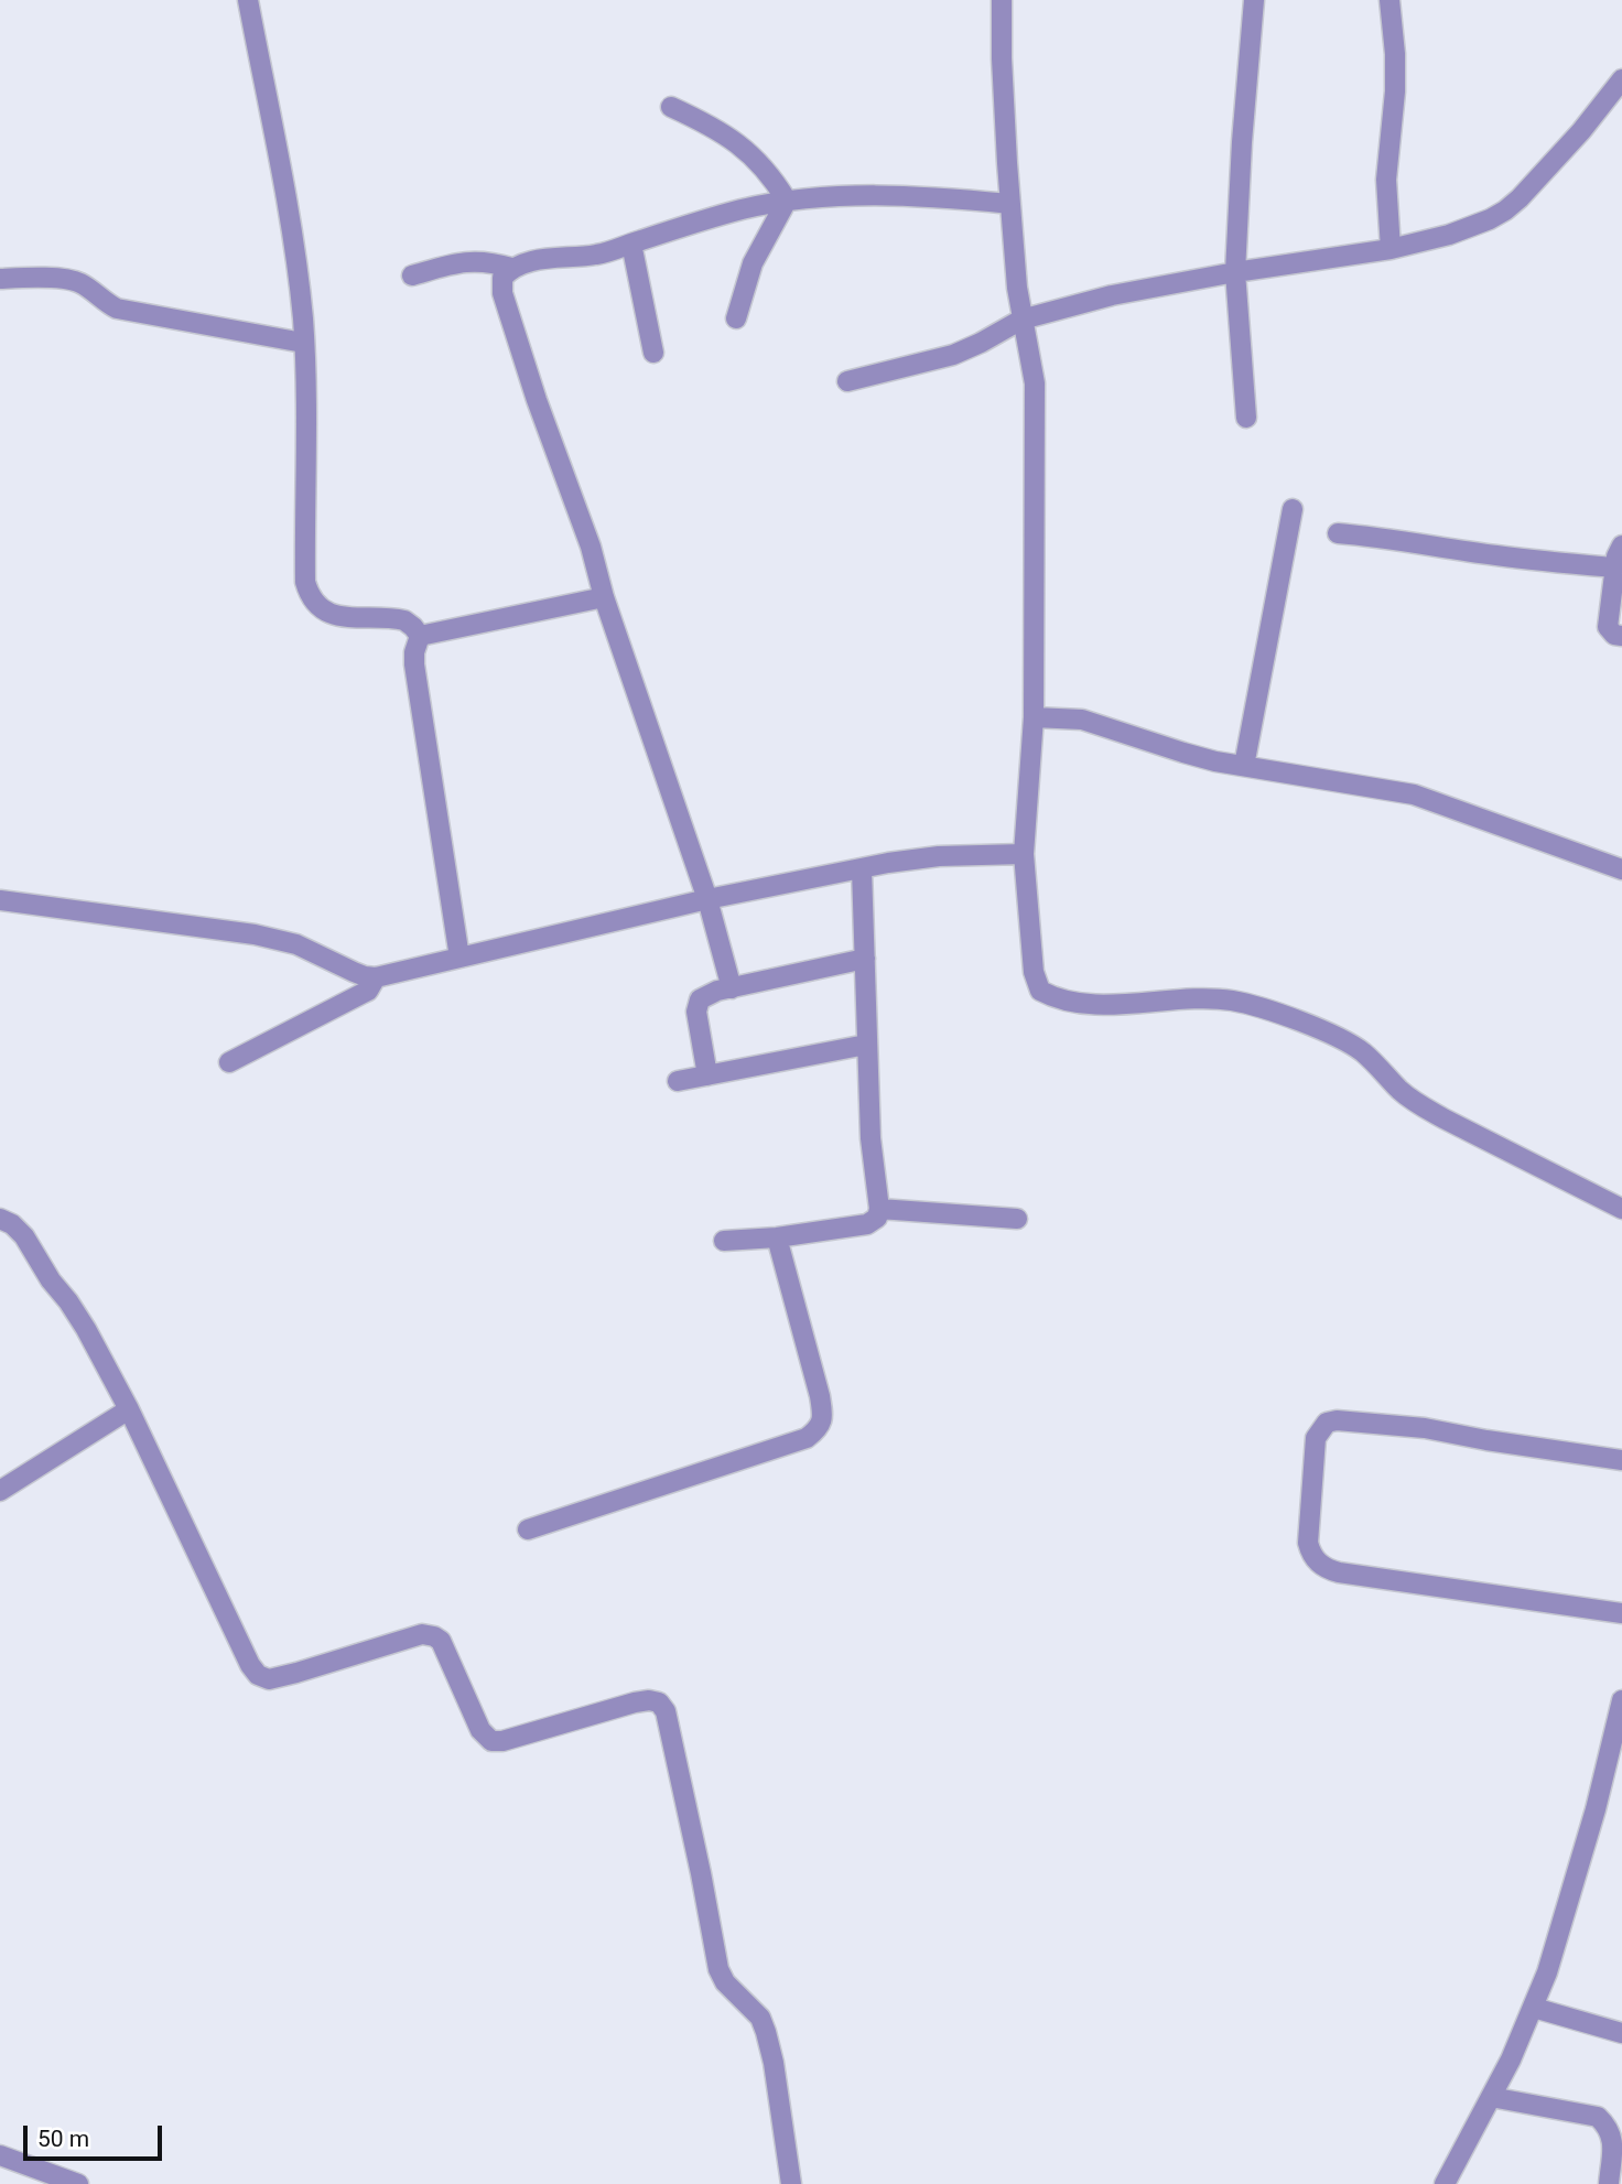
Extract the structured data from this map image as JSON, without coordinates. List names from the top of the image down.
{
  "scale_bar": "50 m"
}
